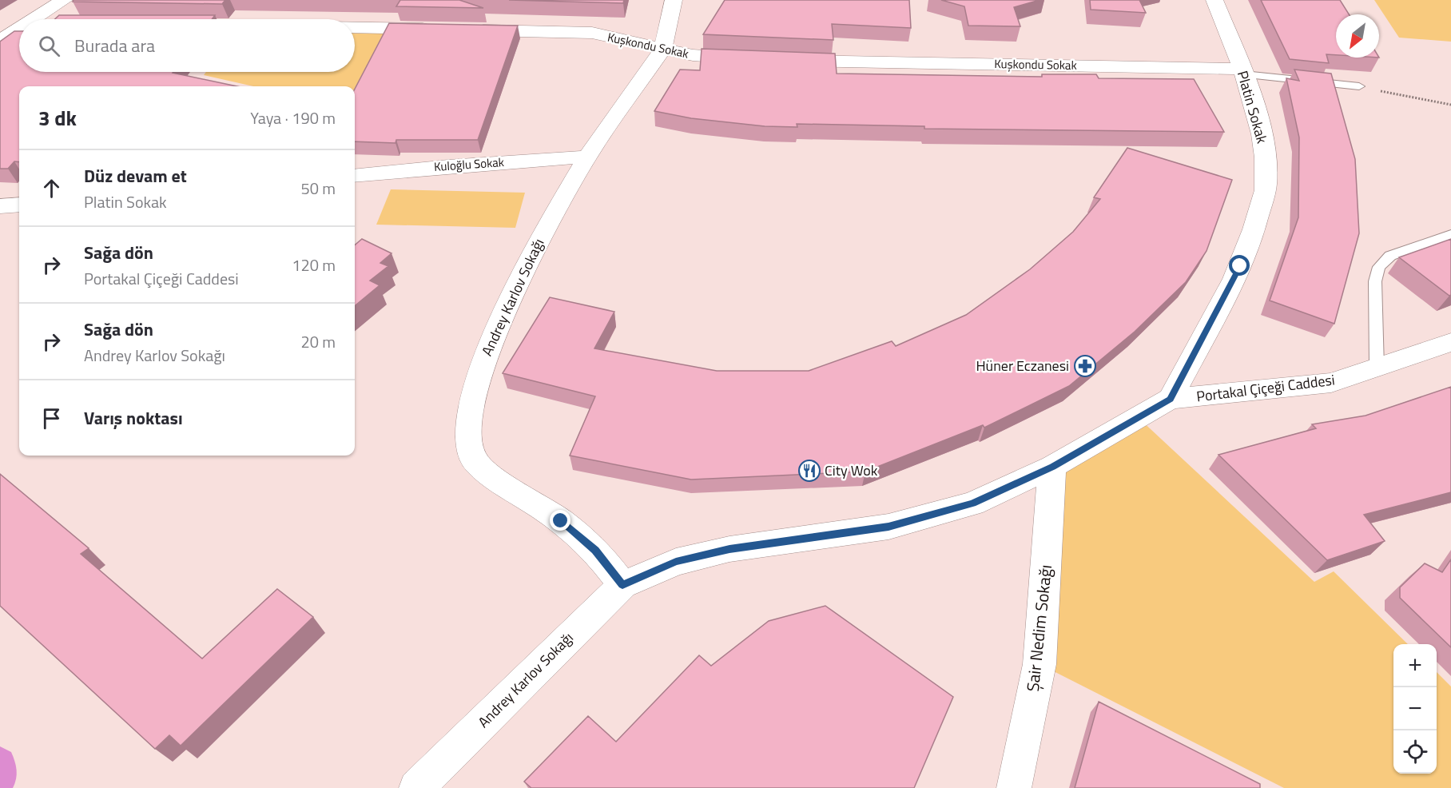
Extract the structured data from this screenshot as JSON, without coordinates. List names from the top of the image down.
{
  "streets": {
    "street": [
      "Kuşkondu Sokak",
      "Platin Sokak",
      "Kuloğlu Sokak",
      "Andrey Karlov Sokağı",
      "Portakal Çiçeği Caddesi",
      "Şair Nedim Sokağı"
    ]
  },
  "crossings": [
    ["Kuşkondu Sokak", "Platin Sokak"],
    ["Kuşkondu Sokak", "Andrey Karlov Sokağı"],
    ["Platin Sokak", "Portakal Çiçeği Caddesi"],
    ["Kuloğlu Sokak", "Andrey Karlov Sokağı"],
    ["Andrey Karlov Sokağı", "Portakal Çiçeği Caddesi"],
    ["Portakal Çiçeği Caddesi", "Şair Nedim Sokağı"]
  ],
  "places": {
    "pharmacy": ["Hüner Eczanesi"],
    "restaurant": ["City Wok"]
  },
  "north": "bottom left",
  "page": {
    "search": "Burada ara",
    "heading": ["3 dk", "Yaya · 190 m"],
    "list": [
      ["Düz devam et", "Platin Sokak", "50 m"],
      ["Sağa dön", "Portakal Çiçeği Caddesi", "120 m"],
      ["Sağa dön", "Andrey Karlov Sokağı", "20 m"],
      "Varış noktası"
    ],
    "map_buttons": ["+", "−"]
  }
}
